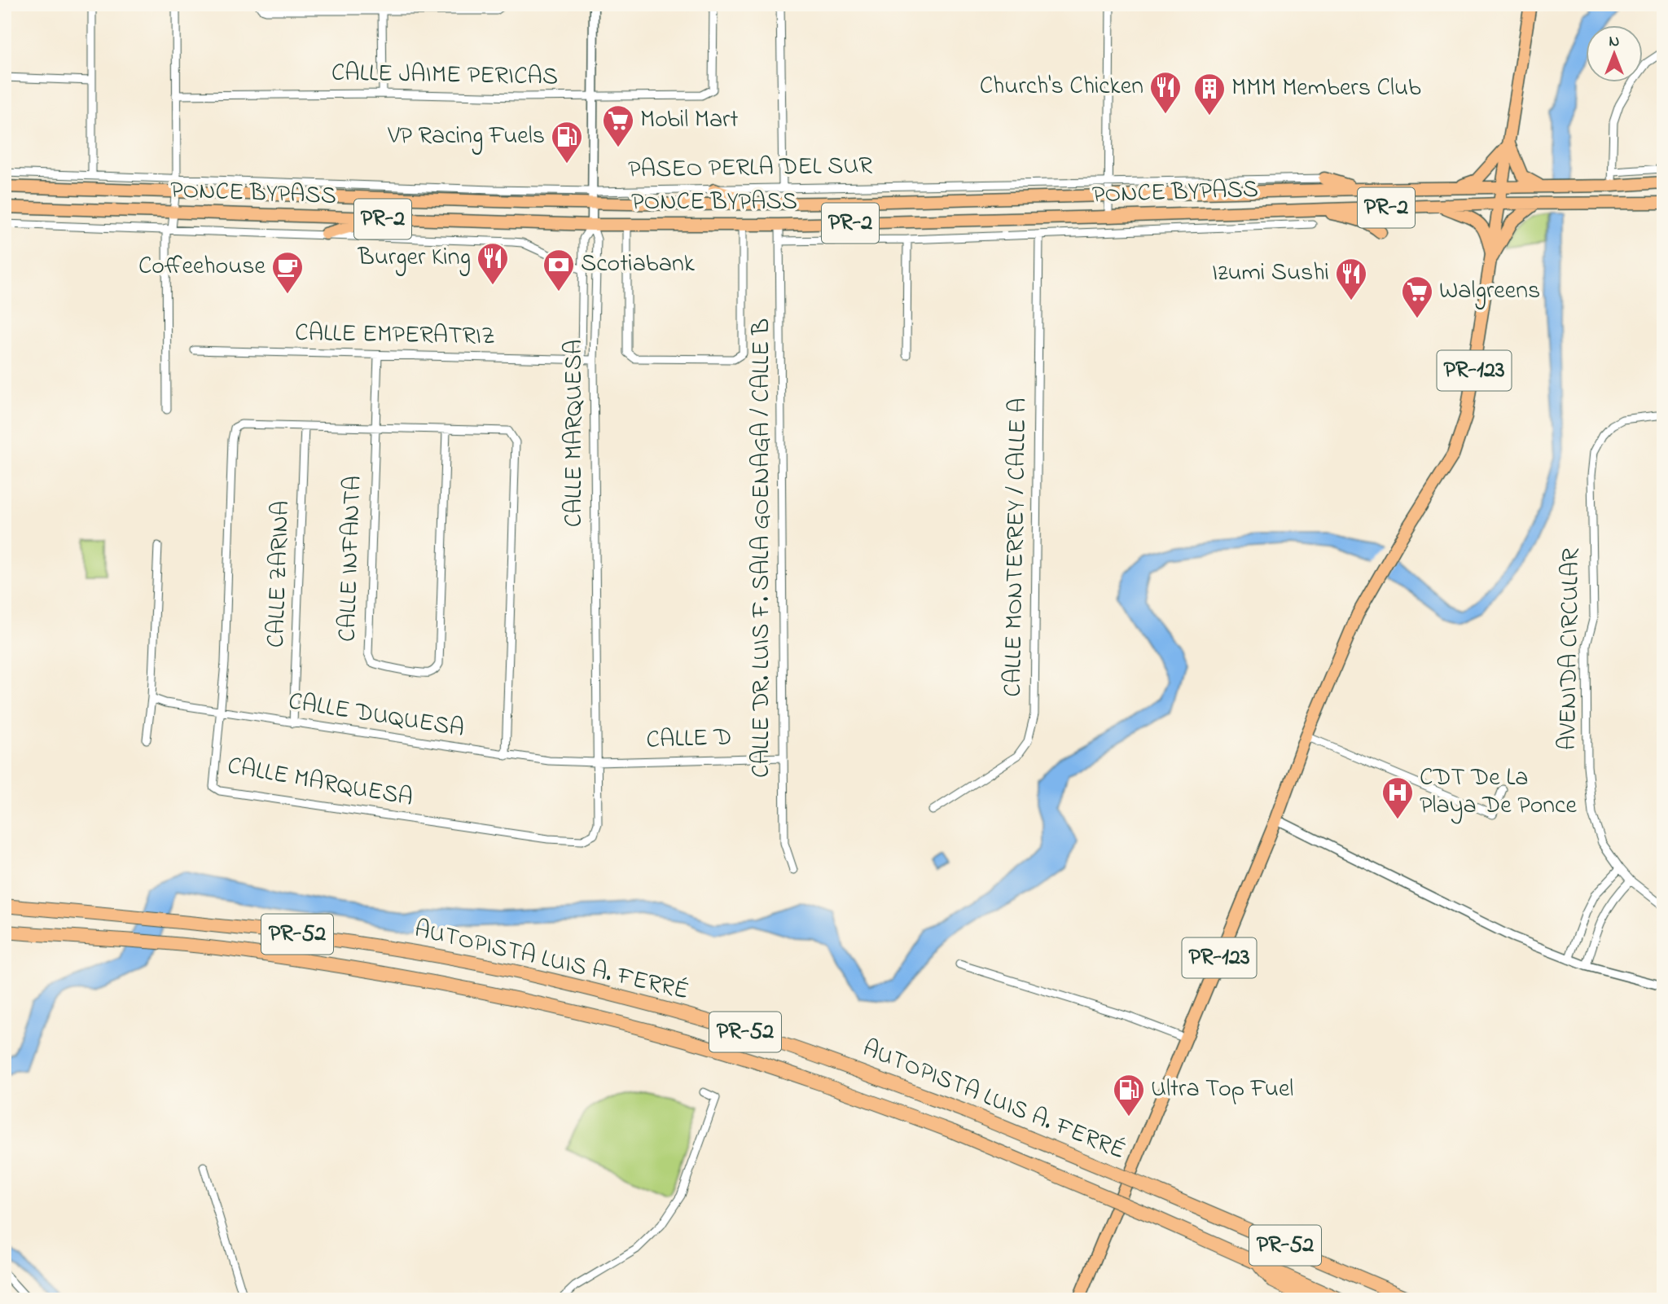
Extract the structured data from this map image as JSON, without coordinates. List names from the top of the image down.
{
  "streets": {
    "highway": ["PR-52", "AUTOPISTA LUIS A. FERRÉ"],
    "main road": ["PONCE BYPASS", "PR-2", "PR-123"],
    "street": [
      "CALLE JAIME PERICAS",
      "PASEO PERLA DEL SUR",
      "CALLE EMPERATRIZ",
      "CALLE MARQUESA",
      "CALLE MONTERREY / CALLE A",
      "CALLE DR. LUIS F. SALA GOENAGA / CALLE B",
      "CALLE INFANTA",
      "CALLE ZARINA",
      "AVENIDA CIRCULAR",
      "CALLE DUQUESA",
      "CALLE D"
    ]
  },
  "crossings": [
    ["PASEO PERLA DEL SUR", "PONCE BYPASS"],
    ["PONCE BYPASS", "PR-123"],
    ["PONCE BYPASS", "CALLE MARQUESA"],
    ["PONCE BYPASS", "CALLE DR. LUIS F. SALA GOENAGA / CALLE B"],
    ["CALLE EMPERATRIZ", "CALLE MARQUESA"],
    ["CALLE EMPERATRIZ", "CALLE INFANTA"],
    ["CALLE MARQUESA", "CALLE INFANTA"],
    ["CALLE MARQUESA", "CALLE ZARINA"],
    ["CALLE MARQUESA", "CALLE DUQUESA"],
    ["CALLE MARQUESA", "CALLE D"],
    ["CALLE DR. LUIS F. SALA GOENAGA / CALLE B", "CALLE D"],
    ["CALLE ZARINA", "CALLE DUQUESA"],
    ["CALLE DUQUESA", "CALLE D"]
  ],
  "places": {
    "restaurant": ["Church's Chicken", "Burger King", "Izumi Sushi"],
    "building": ["MMM Members Club"],
    "supermarket": ["Mobil Mart", "Walgreens"],
    "fuel station": ["VP Racing Fuels", "Ultra Top Fuel"],
    "bank": ["Scotiabank"],
    "cafe": ["Coffeehouse"],
    "hospital": ["CDT De La Playa De Ponce"]
  },
  "north": "top"
}
